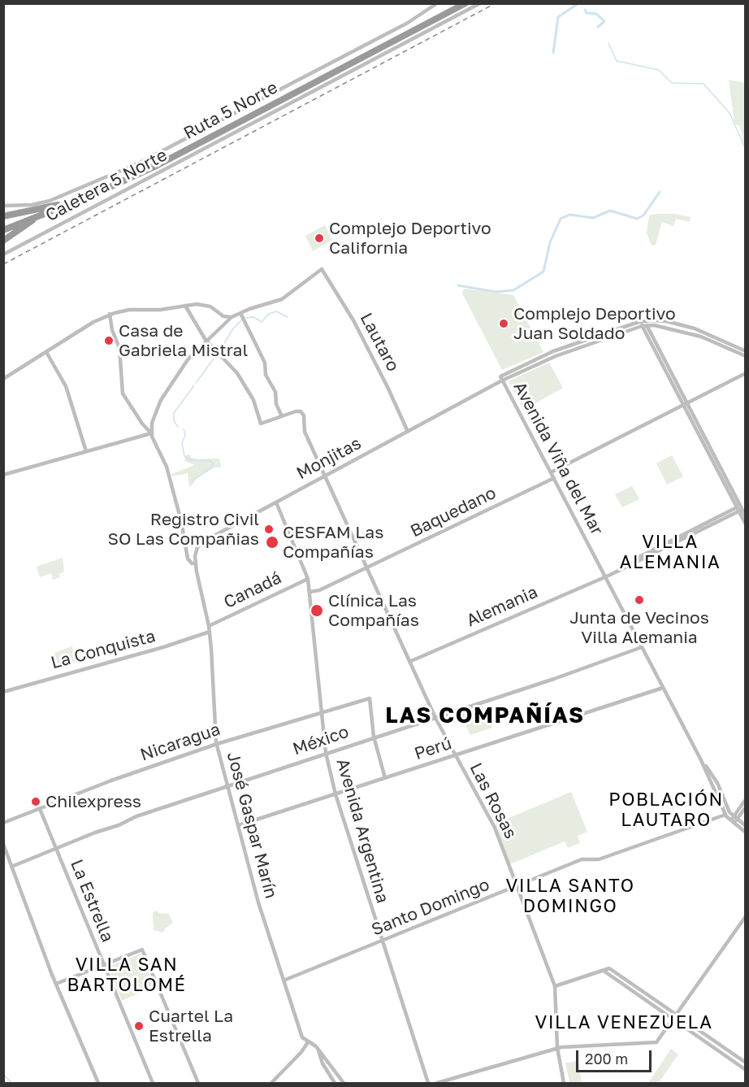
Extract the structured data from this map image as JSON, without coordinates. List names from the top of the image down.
{
  "streets": {
    "highway": ["Ruta 5 Norte"],
    "street": [
      "Caletera 5 Norte",
      "Lautaro",
      "Monjitas",
      "Avenida Viña del Mar",
      "Baquedano",
      "Canadá",
      "Alemania",
      "La Conquista",
      "México",
      "Nicaragua",
      "Perú",
      "Las Rosas",
      "José Gaspar Marín",
      "Avenida Argentina",
      "La Estrella",
      "Santo Domingo"
    ]
  },
  "crossings": [
    ["Lautaro", "Monjitas"],
    ["Monjitas", "Avenida Viña del Mar"],
    ["Monjitas", "Las Rosas"],
    ["Monjitas", "José Gaspar Marín"],
    ["Monjitas", "Avenida Argentina"],
    ["Avenida Viña del Mar", "Baquedano"],
    ["Avenida Viña del Mar", "Alemania"],
    ["Avenida Viña del Mar", "México"],
    ["Avenida Viña del Mar", "Perú"],
    ["Avenida Viña del Mar", "Santo Domingo"],
    ["Baquedano", "Las Rosas"],
    ["Baquedano", "Avenida Argentina"],
    ["Canadá", "José Gaspar Marín"],
    ["Canadá", "Avenida Argentina"],
    ["Alemania", "Las Rosas"],
    ["La Conquista", "José Gaspar Marín"],
    ["México", "Nicaragua"],
    ["México", "Las Rosas"],
    ["México", "José Gaspar Marín"],
    ["México", "Avenida Argentina"],
    ["México", "La Estrella"],
    ["Nicaragua", "José Gaspar Marín"],
    ["Nicaragua", "Avenida Argentina"],
    ["Nicaragua", "La Estrella"],
    ["Perú", "Las Rosas"],
    ["Perú", "José Gaspar Marín"],
    ["Perú", "Avenida Argentina"],
    ["Las Rosas", "Santo Domingo"],
    ["José Gaspar Marín", "Santo Domingo"],
    ["Avenida Argentina", "Santo Domingo"]
  ],
  "districts": [
    "VILLA ALEMANIA",
    "LAS COMPAÑÍAS",
    "POBLACIÓN LAUTARO",
    "VILLA SANTO DOMINGO",
    "VILLA SAN BARTOLOMÉ",
    "VILLA VENEZUELA"
  ],
  "places": [
    "Complejo Deportivo California",
    "Complejo Deportivo Juan Soldado",
    "Casa de Gabriela Mistral",
    "Registro Civil SO Las Compañias",
    "CESFAM Las Compañías",
    "Junta de Vecinos Villa Alemania",
    "Clínica Las Compañías",
    "Chilexpress",
    "Cuartel La Estrella"
  ],
  "scale_bar": "200 m"
}
